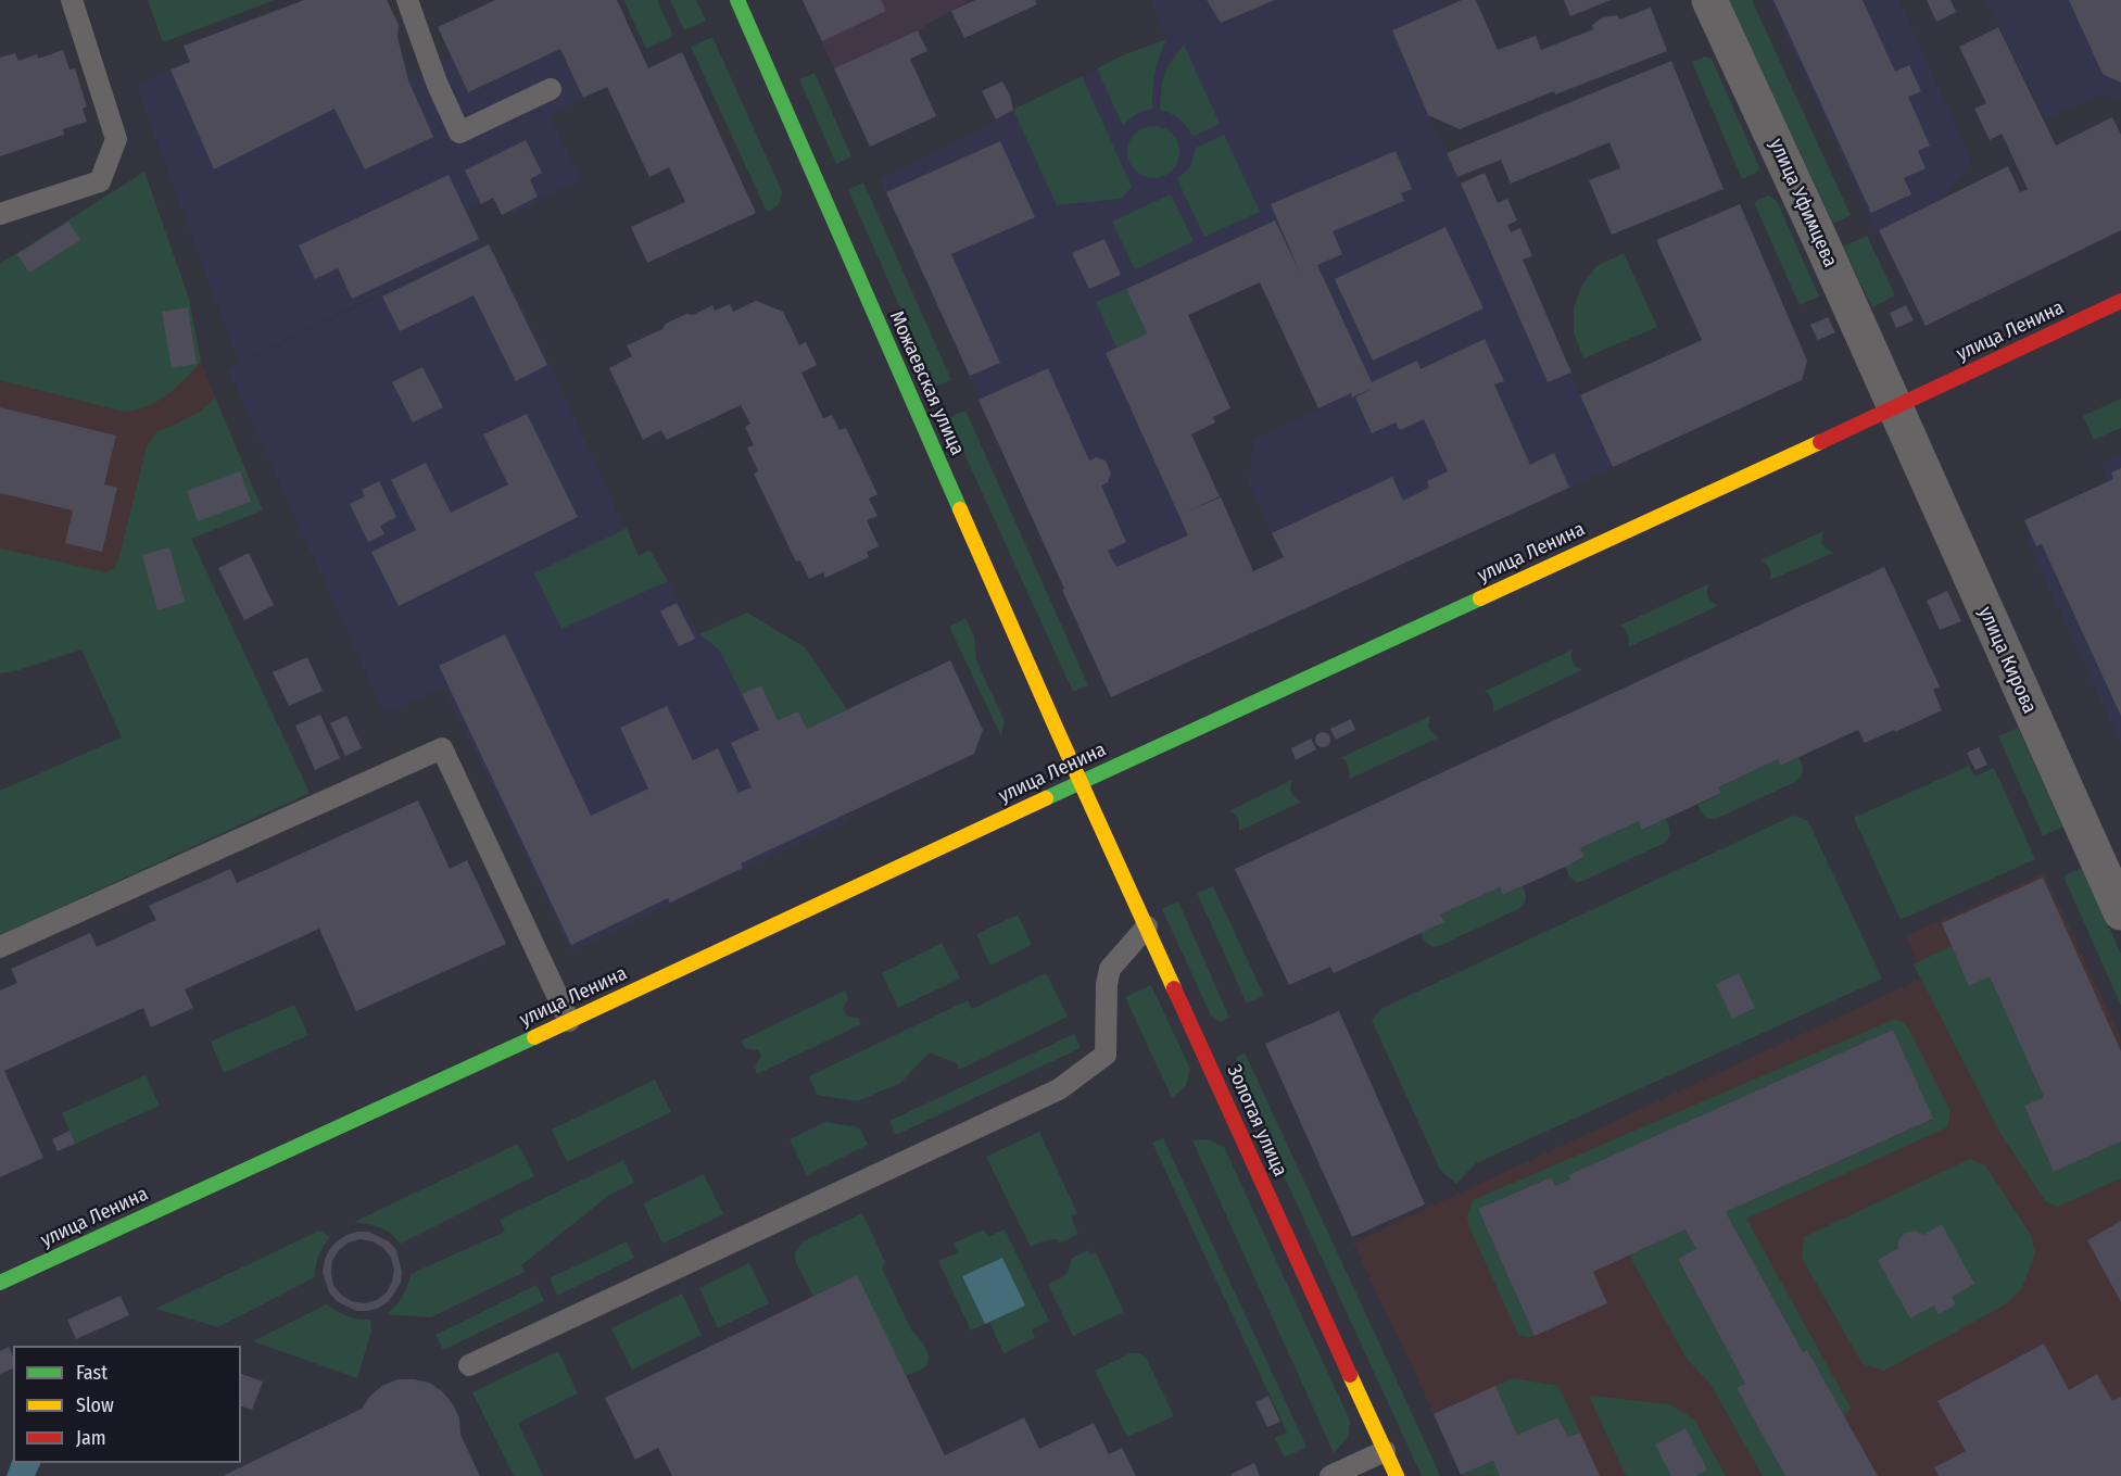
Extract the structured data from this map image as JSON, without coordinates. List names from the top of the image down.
{
  "streets": {
    "main road": ["улица Ленина", "Можаевская улица", "Золотая улица"],
    "street": ["улица Уфимцева", "улица Кирова"]
  },
  "crossings": [
    ["улица Уфимцева", "улица Ленина"],
    ["улица Уфимцева", "улица Кирова"],
    ["улица Ленина", "Можаевская улица"],
    ["улица Ленина", "улица Кирова"],
    ["улица Ленина", "Золотая улица"],
    ["Можаевская улица", "Золотая улица"]
  ],
  "legend": ["Fast", "Slow", "Jam"]
}
